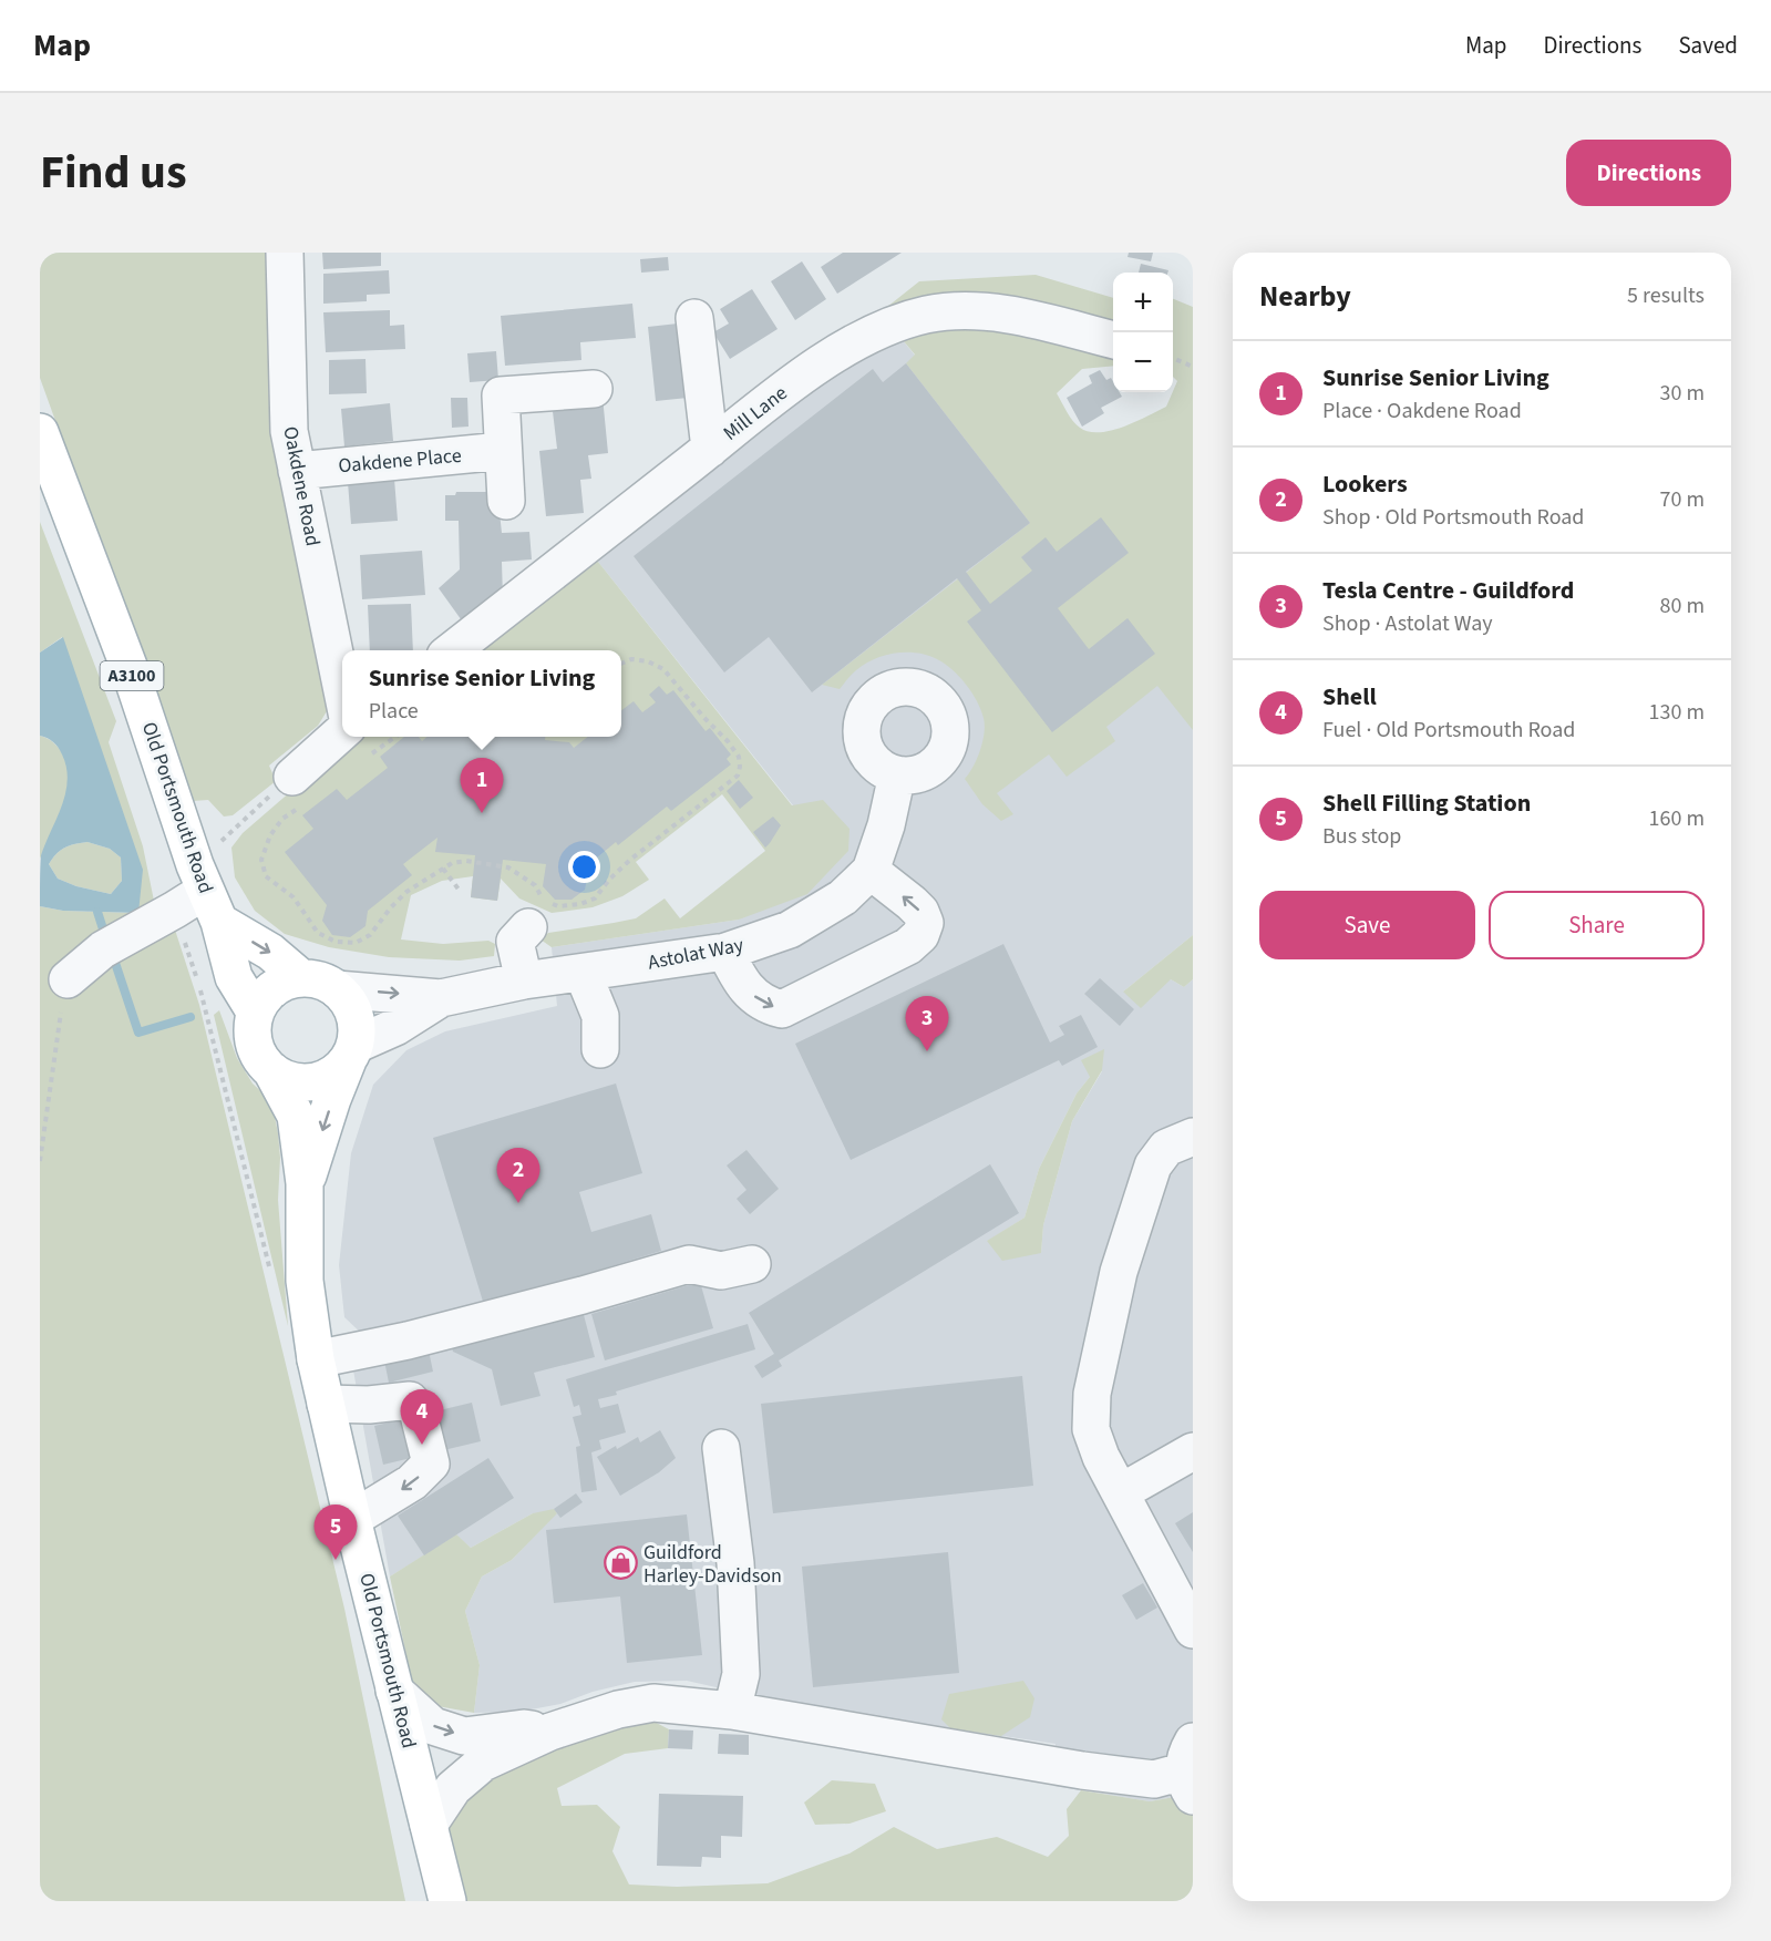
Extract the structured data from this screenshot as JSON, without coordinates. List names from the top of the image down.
{
  "streets": {
    "main road": ["A3100", "Old Portsmouth Road"],
    "street": [
      "Mill Lane",
      "Oakdene Place",
      "Oakdene Road",
      "Astolat Way"
    ]
  },
  "crossings": [
    ["Oakdene Place", "Oakdene Road"],
    ["Old Portsmouth Road", "Astolat Way"]
  ],
  "places": {
    "shop": ["Guildford Harley-Davidson"]
  },
  "page": {
    "header": "Map",
    "nav": ["Map", "Directions", "Saved"],
    "title": "Find us",
    "buttons": [
      "Directions",
      ["Save", "Share"]
    ],
    "heading": ["Nearby", "5 results"],
    "map_buttons": ["+", "−"],
    "list": [
      {
        "mark": "1",
        "name": "Sunrise Senior Living",
        "note": "Place · Oakdene Road",
        "value": "30 m"
      },
      {
        "mark": "2",
        "name": "Lookers",
        "note": "Shop · Old Portsmouth Road",
        "value": "70 m"
      },
      {
        "mark": "3",
        "name": "Tesla Centre - Guildford",
        "note": "Shop · Astolat Way",
        "value": "80 m"
      },
      {
        "mark": "4",
        "name": "Shell",
        "note": "Fuel · Old Portsmouth Road",
        "value": "130 m"
      },
      {
        "mark": "5",
        "name": "Shell Filling Station",
        "note": "Bus stop",
        "value": "160 m"
      }
    ],
    "popup": ["Sunrise Senior Living", "Place"],
    "pins": [
      "1",
      "3",
      "2",
      "4",
      "5"
    ]
  }
}
